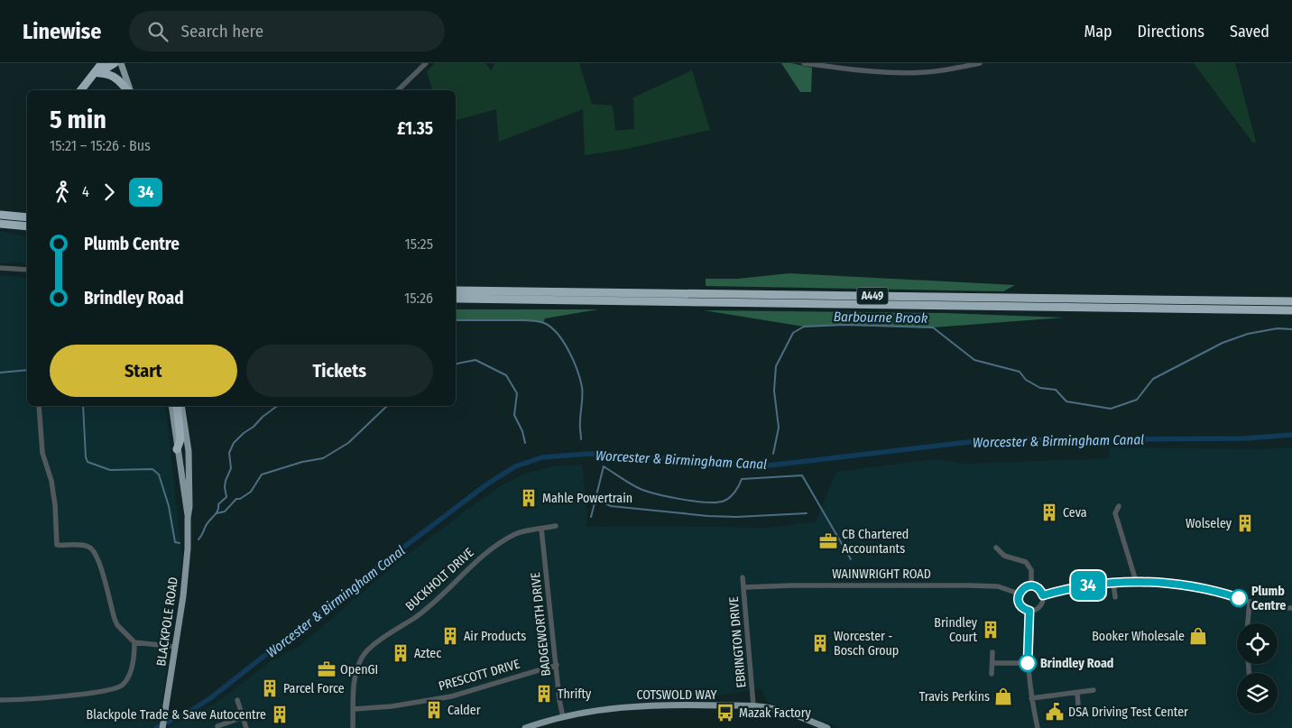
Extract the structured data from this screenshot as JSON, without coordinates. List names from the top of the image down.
{
  "streets": {
    "highway": ["A449"],
    "main road": ["BLACKPOLE ROAD", "COTSWOLD WAY"],
    "street": [
      "WAINWRIGHT ROAD",
      "BUCKHOLT DRIVE",
      "BADGEWORTH DRIVE",
      "EBRINGTON DRIVE",
      "PRESCOTT DRIVE"
    ]
  },
  "crossings": [
    ["WAINWRIGHT ROAD", "EBRINGTON DRIVE"],
    ["BUCKHOLT DRIVE", "BADGEWORTH DRIVE"],
    ["BUCKHOLT DRIVE", "PRESCOTT DRIVE"],
    ["BADGEWORTH DRIVE", "PRESCOTT DRIVE"],
    ["BADGEWORTH DRIVE", "COTSWOLD WAY"],
    ["EBRINGTON DRIVE", "COTSWOLD WAY"]
  ],
  "water": ["Barbourne Brook", "Worcester & Birmingham Canal"],
  "places": {
    "building": [
      "Mahle Powertrain",
      "Ceva",
      "Wolseley",
      "Brindley Court",
      "Air Products",
      "Worcester - Bosch Group",
      "Aztec",
      "Parcel Force",
      "Thrifty",
      "Calder",
      "Blackpole Trade & Save Autocentre"
    ],
    "office": ["CB Chartered Accountants", "OpenGI"],
    "other": ["Plumb Centre", "Brindley Road"],
    "shop": ["Booker Wholesale", "Travis Perkins"],
    "public building": ["DSA Driving Test Center"],
    "bus stop": ["Mazak Factory"]
  },
  "lines": ["bus line 34"],
  "page": {
    "header": "Linewise",
    "search": "Search here",
    "nav": ["Map", "Directions", "Saved"],
    "on_map": "34",
    "heading": ["5 min", "15:21 – 15:26 · Bus", "£1.35"],
    "legs": ["4", "34"],
    "list": [
      {
        "name": "Plumb Centre",
        "value": "15:25"
      },
      {
        "name": "Brindley Road",
        "value": "15:26"
      }
    ],
    "buttons": ["Start", "Tickets"]
  }
}
